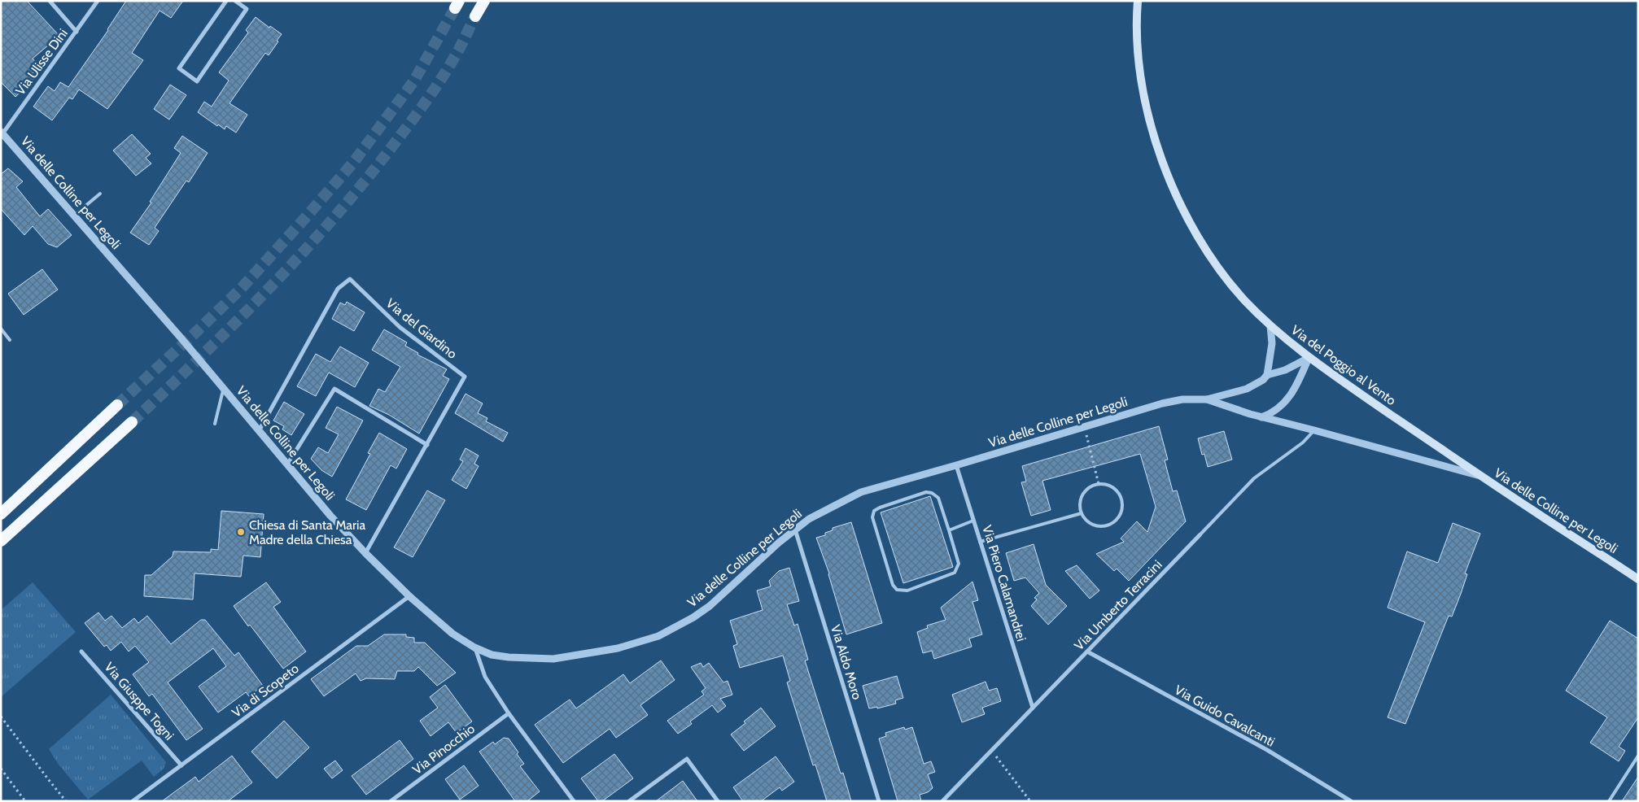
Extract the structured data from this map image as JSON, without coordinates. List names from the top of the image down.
{
  "streets": {
    "main road": ["Via delle Colline per Legoli", "Via del Poggio al Vento"],
    "street": [
      "Via Ulisse Dini",
      "Via del Giardino",
      "Via Piero Calamandrei",
      "Via Umberto Terracini",
      "Via Aldo Moro",
      "Via di Scopeto",
      "Via Giusppe Togni",
      "Via Guido Cavalcanti",
      "Via Pinocchio"
    ]
  },
  "crossings": [
    ["Via Ulisse Dini", "Via delle Colline per Legoli"],
    ["Via delle Colline per Legoli", "Via del Giardino"],
    ["Via delle Colline per Legoli", "Via del Poggio al Vento"],
    ["Via delle Colline per Legoli", "Via Piero Calamandrei"],
    ["Via delle Colline per Legoli", "Via Aldo Moro"],
    ["Via delle Colline per Legoli", "Via di Scopeto"],
    ["Via Piero Calamandrei", "Via Umberto Terracini"],
    ["Via Umberto Terracini", "Via Guido Cavalcanti"],
    ["Via di Scopeto", "Via Giusppe Togni"]
  ],
  "places": ["Chiesa di Santa Maria Madre della Chiesa"]
}
